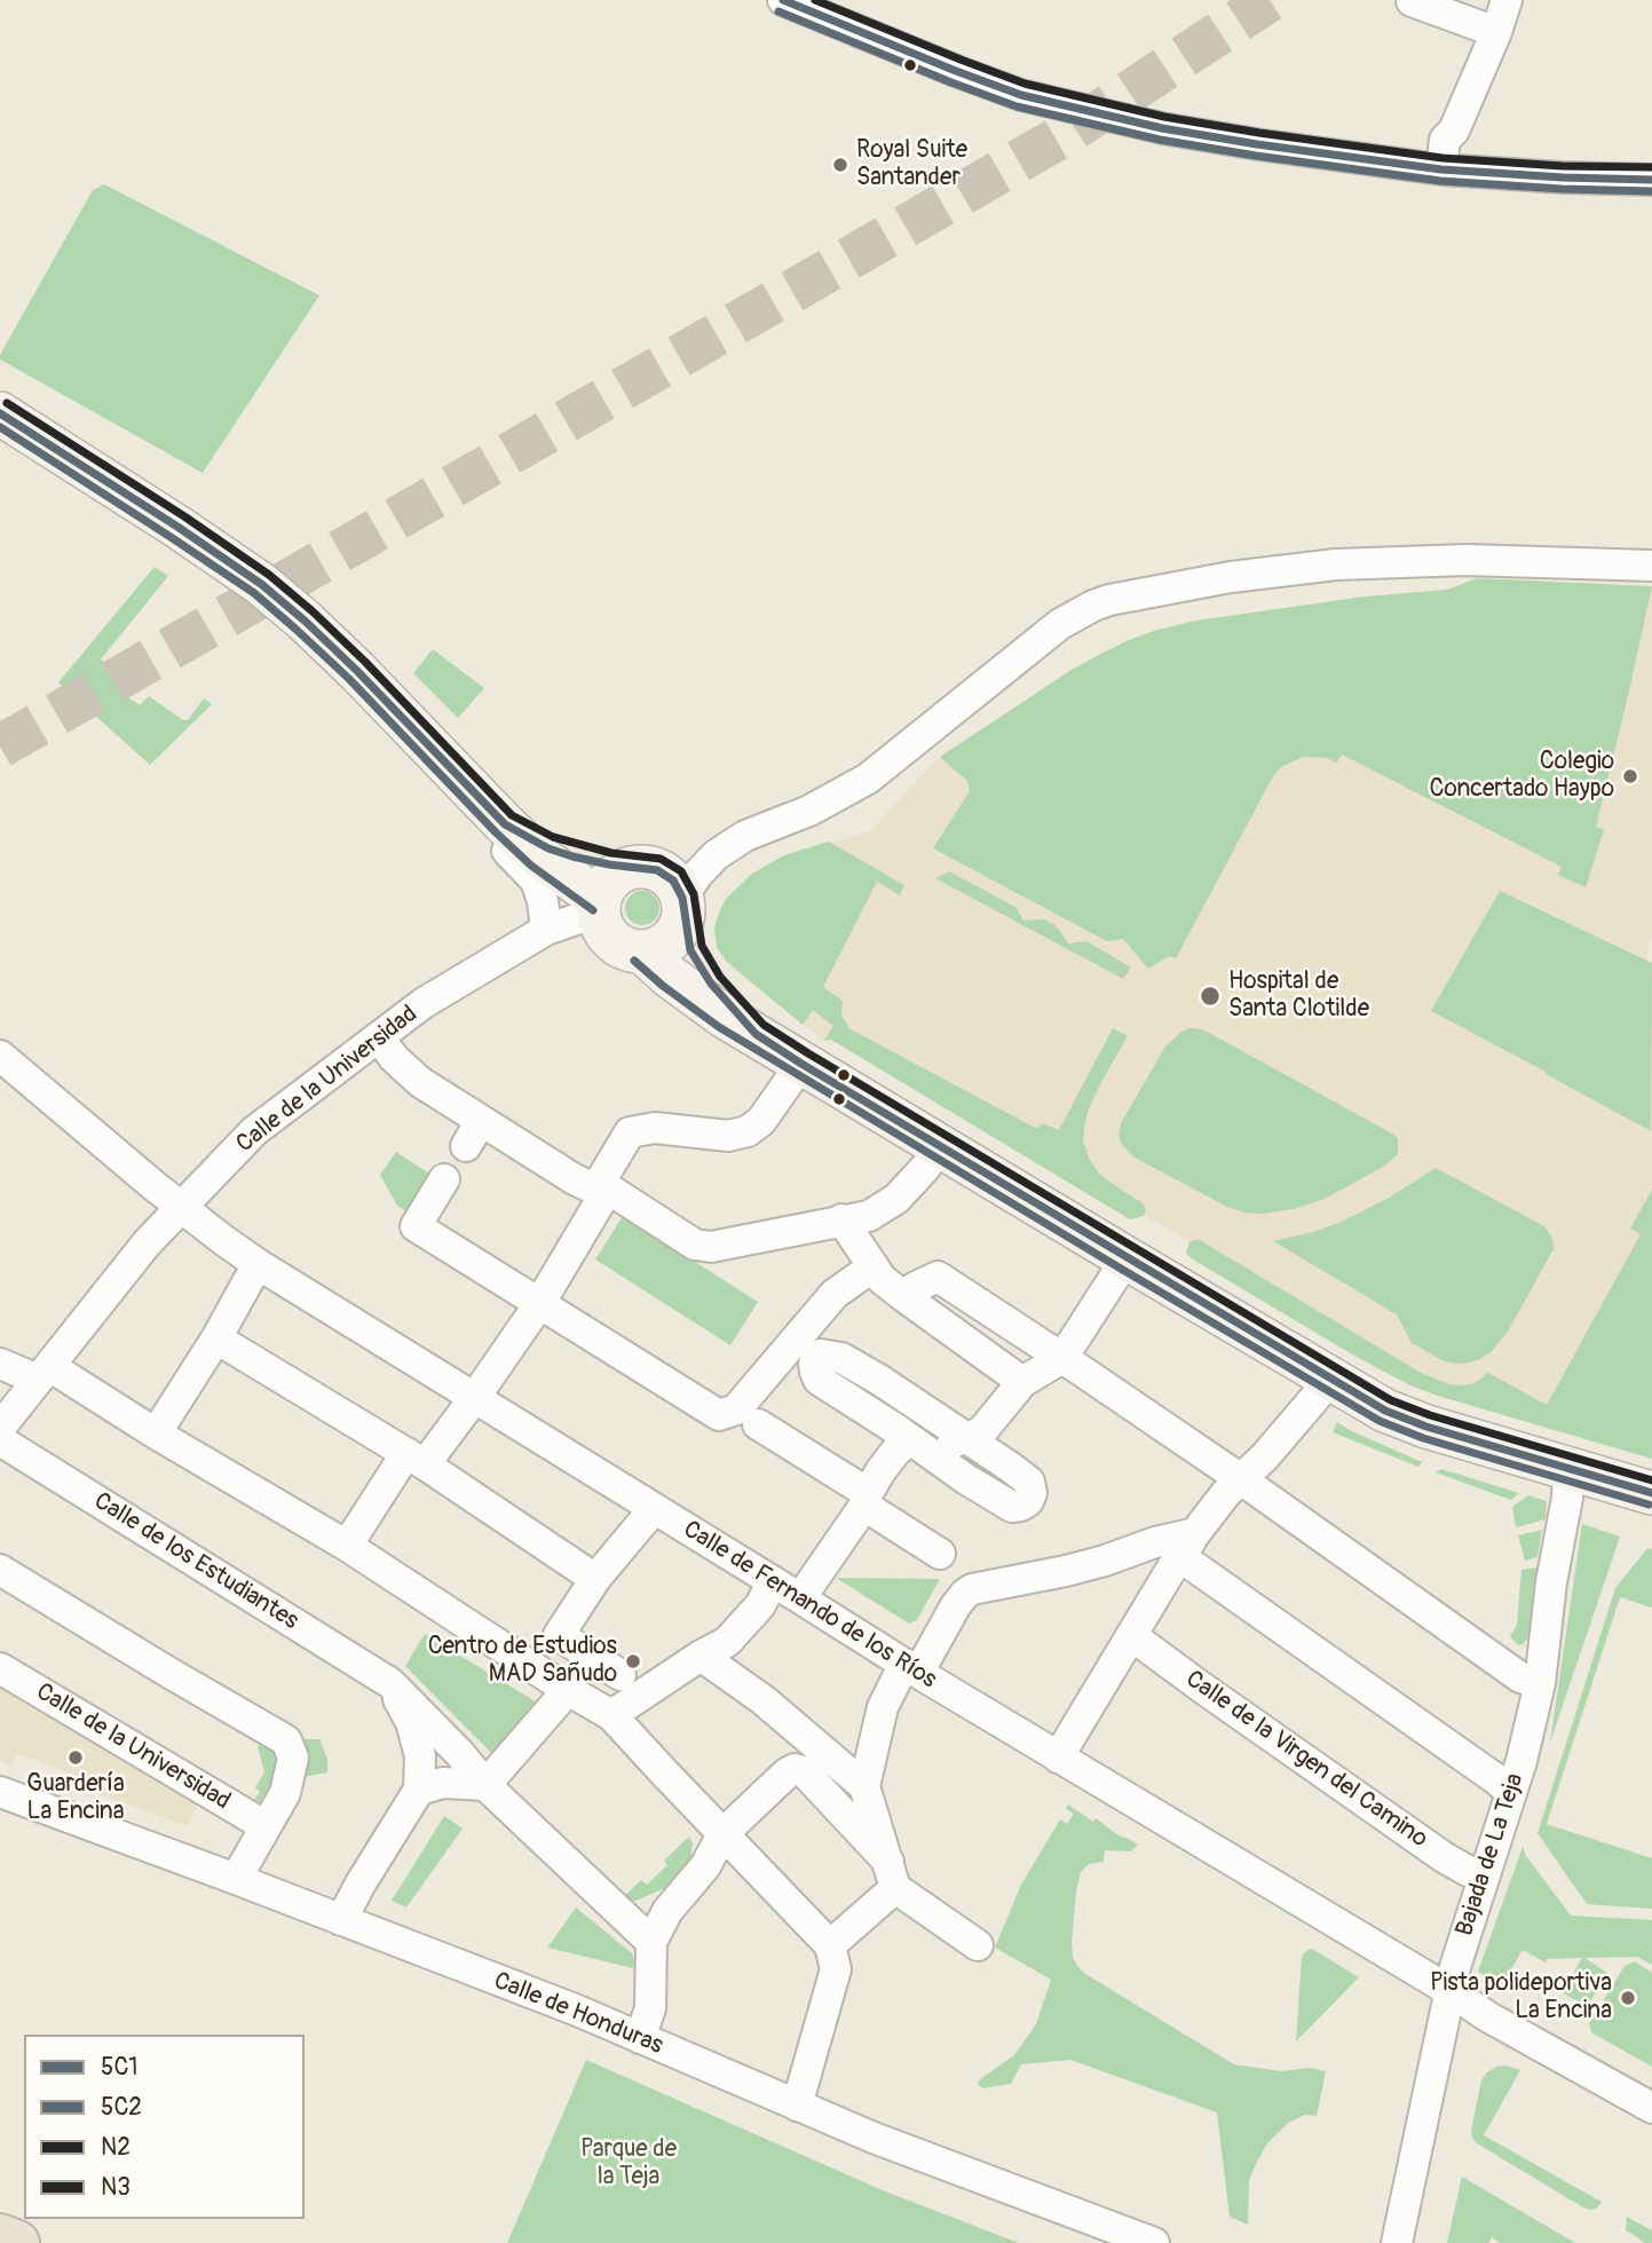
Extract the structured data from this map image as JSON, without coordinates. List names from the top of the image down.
{
  "streets": {
    "street": [
      "Calle de la Universidad",
      "Calle de los Estudiantes",
      "Calle de Fernando de los Ríos",
      "Calle de la Virgen del Camino",
      "Bajada de La Teja",
      "Calle de Honduras"
    ]
  },
  "crossings": [
    ["Calle de la Universidad", "Calle de Fernando de los Ríos"],
    ["Calle de Fernando de los Ríos", "Bajada de La Teja"],
    ["Calle de la Virgen del Camino", "Bajada de La Teja"]
  ],
  "parks": ["Parque de la Teja"],
  "places": [
    "Royal Suite Santander",
    "Colegio Concertado Haypo",
    "Hospital de Santa Clotilde",
    "Centro de Estudios MAD Sañudo",
    "Guardería La Encina",
    "Pista polideportiva La Encina"
  ],
  "lines": [
    "transit line 5C1",
    "transit line N3",
    "transit line 5C2",
    "transit line N2"
  ],
  "legend": [
    "5C1",
    "5C2",
    "N2",
    "N3"
  ]
}
